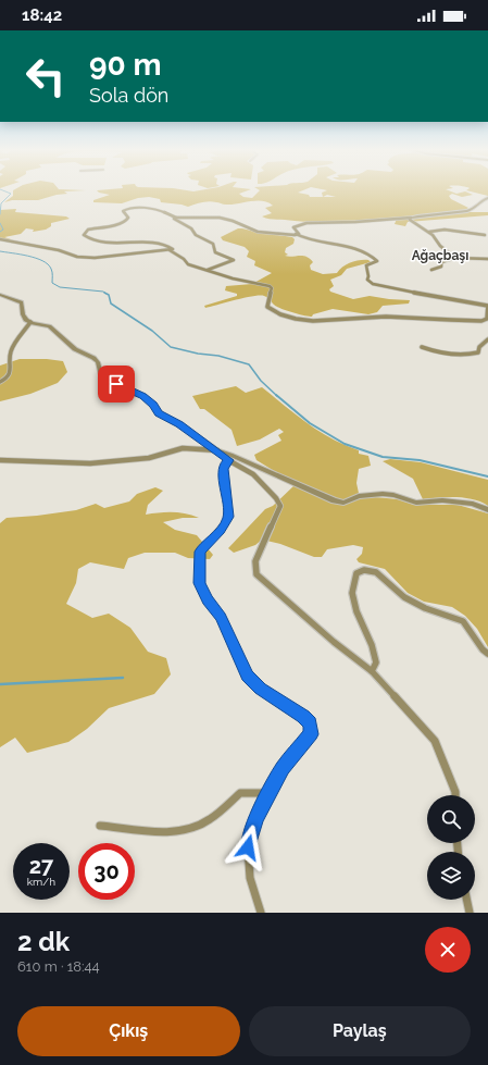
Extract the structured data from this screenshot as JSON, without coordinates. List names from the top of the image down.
{
  "districts": ["Ağaçbaşı"],
  "page": {
    "status": "18:42",
    "turn": ["90 m", "Sola dön"],
    "speed": "27 km/h",
    "limit": "30",
    "heading": ["2 dk", "610 m · 18:44"],
    "buttons": ["Çıkış", "Paylaş"]
  }
}
